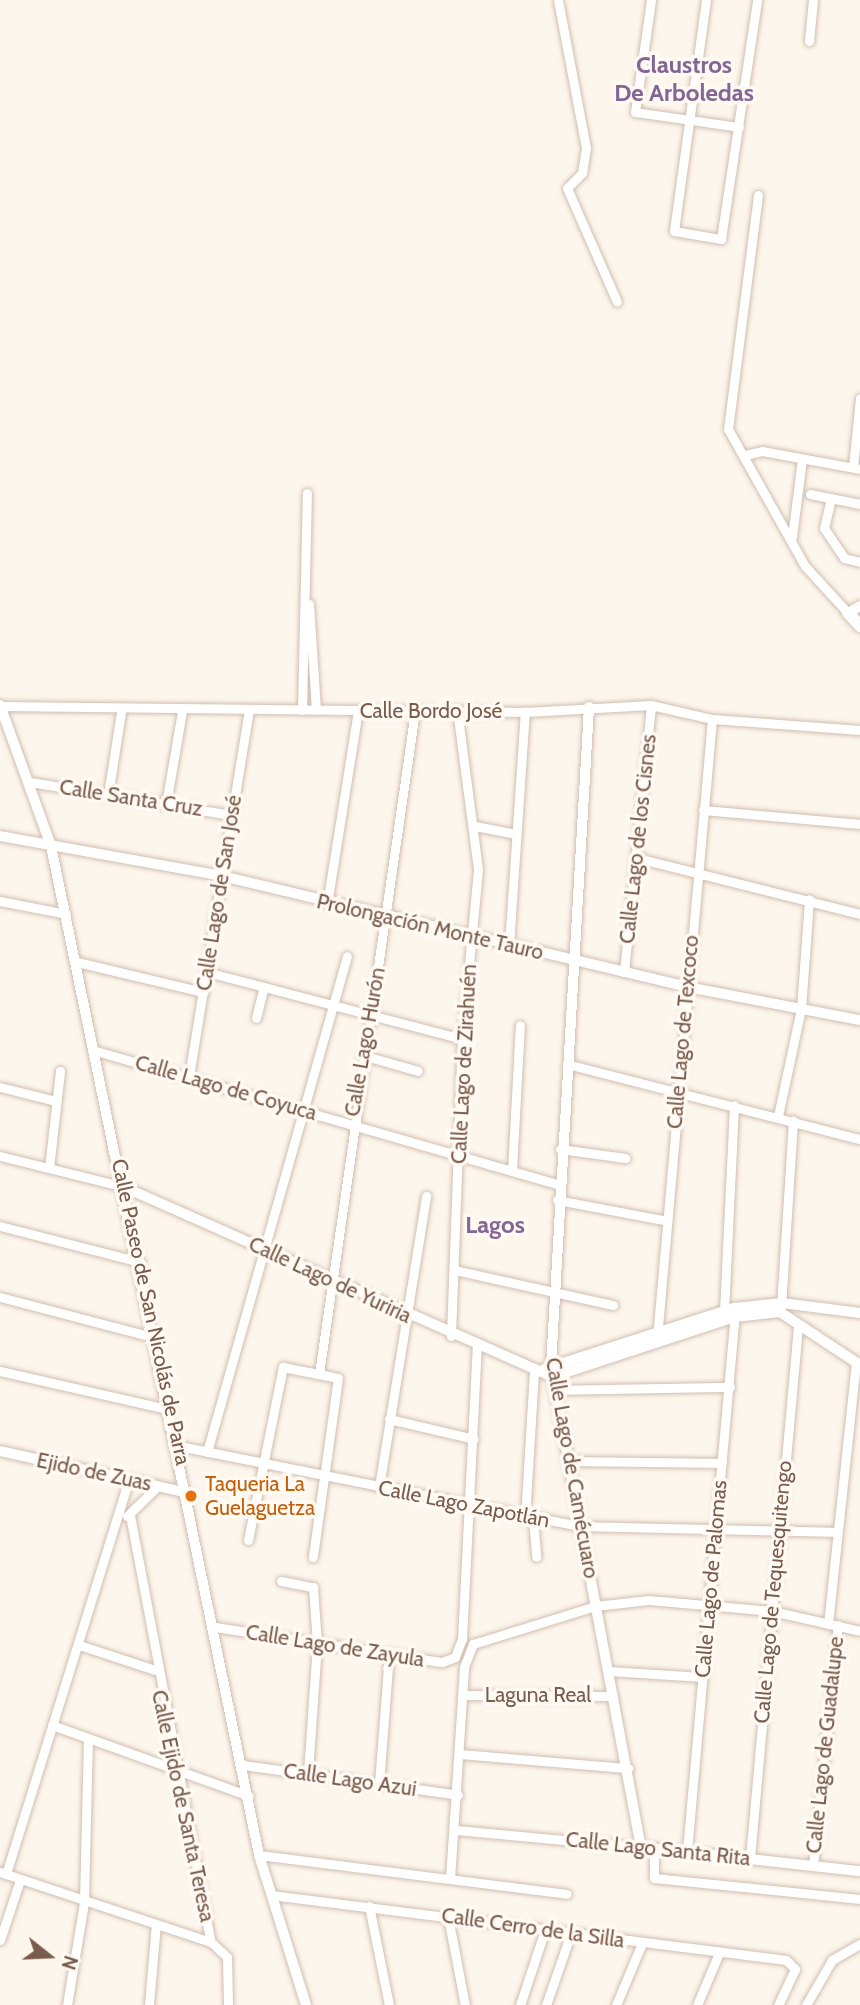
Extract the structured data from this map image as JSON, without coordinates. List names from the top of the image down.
{
  "streets": {
    "street": [
      "Calle Bordo José",
      "Calle Santa Cruz",
      "Calle Lago de los Cisnes",
      "Calle Lago de San José",
      "Prolongación Monte Tauro",
      "Calle Lago de Texcoco",
      "Calle Lago Hurón",
      "Calle Lago de Zirahuén",
      "Calle Lago de Coyuca",
      "Calle Lago de Yuriria",
      "Calle Paseo de San Nicolás de Parra",
      "Calle Lago de Camécuaro",
      "Ejido de Zuas",
      "Calle Lago Zapotlán",
      "Calle Lago de Palomas",
      "Calle Lago de Tequesquitengo",
      "Calle Lago de Zayula",
      "Laguna Real",
      "Calle Lago de Guadalupe",
      "Calle Lago Azui",
      "Calle Ejido de Santa Teresa",
      "Calle Lago Santa Rita",
      "Calle Cerro de la Silla"
    ]
  },
  "crossings": [
    ["Calle Bordo José", "Calle Lago de los Cisnes"],
    ["Calle Bordo José", "Calle Lago de San José"],
    ["Calle Bordo José", "Calle Lago de Texcoco"],
    ["Calle Bordo José", "Calle Lago Hurón"],
    ["Calle Bordo José", "Calle Lago de Zirahuén"],
    ["Calle Bordo José", "Calle Paseo de San Nicolás de Parra"],
    ["Calle Bordo José", "Calle Lago de Camécuaro"],
    ["Calle Santa Cruz", "Calle Lago de San José"],
    ["Calle Santa Cruz", "Calle Paseo de San Nicolás de Parra"],
    ["Calle Lago de los Cisnes", "Prolongación Monte Tauro"],
    ["Calle Lago de San José", "Prolongación Monte Tauro"],
    ["Calle Lago de San José", "Calle Lago de Coyuca"],
    ["Prolongación Monte Tauro", "Calle Lago de Texcoco"],
    ["Prolongación Monte Tauro", "Calle Lago Hurón"],
    ["Prolongación Monte Tauro", "Calle Lago de Zirahuén"],
    ["Prolongación Monte Tauro", "Calle Paseo de San Nicolás de Parra"],
    ["Prolongación Monte Tauro", "Calle Lago de Camécuaro"],
    ["Calle Lago Hurón", "Calle Lago de Coyuca"],
    ["Calle Lago Hurón", "Calle Lago de Yuriria"],
    ["Calle Lago de Zirahuén", "Calle Lago de Coyuca"],
    ["Calle Lago de Zirahuén", "Calle Lago de Yuriria"],
    ["Calle Lago de Coyuca", "Calle Paseo de San Nicolás de Parra"],
    ["Calle Lago de Coyuca", "Calle Lago de Camécuaro"],
    ["Calle Lago de Yuriria", "Calle Paseo de San Nicolás de Parra"],
    ["Calle Paseo de San Nicolás de Parra", "Ejido de Zuas"],
    ["Calle Paseo de San Nicolás de Parra", "Calle Lago Zapotlán"],
    ["Calle Paseo de San Nicolás de Parra", "Calle Lago de Zayula"],
    ["Calle Paseo de San Nicolás de Parra", "Calle Lago Azui"],
    ["Calle Paseo de San Nicolás de Parra", "Calle Cerro de la Silla"],
    ["Calle Lago de Camécuaro", "Calle Lago Zapotlán"],
    ["Calle Lago de Camécuaro", "Laguna Real"],
    ["Calle Lago de Camécuaro", "Calle Lago Santa Rita"],
    ["Calle Lago Zapotlán", "Calle Lago de Palomas"],
    ["Calle Lago Zapotlán", "Calle Lago de Tequesquitengo"],
    ["Calle Lago Zapotlán", "Calle Lago de Guadalupe"],
    ["Calle Lago de Palomas", "Calle Lago Santa Rita"],
    ["Calle Lago de Tequesquitengo", "Calle Lago Santa Rita"],
    ["Calle Lago de Guadalupe", "Calle Lago Santa Rita"]
  ],
  "districts": ["Claustros De Arboledas", "Lagos"],
  "places": ["Taqueria La Guelaguetza"],
  "north": "right"
}
